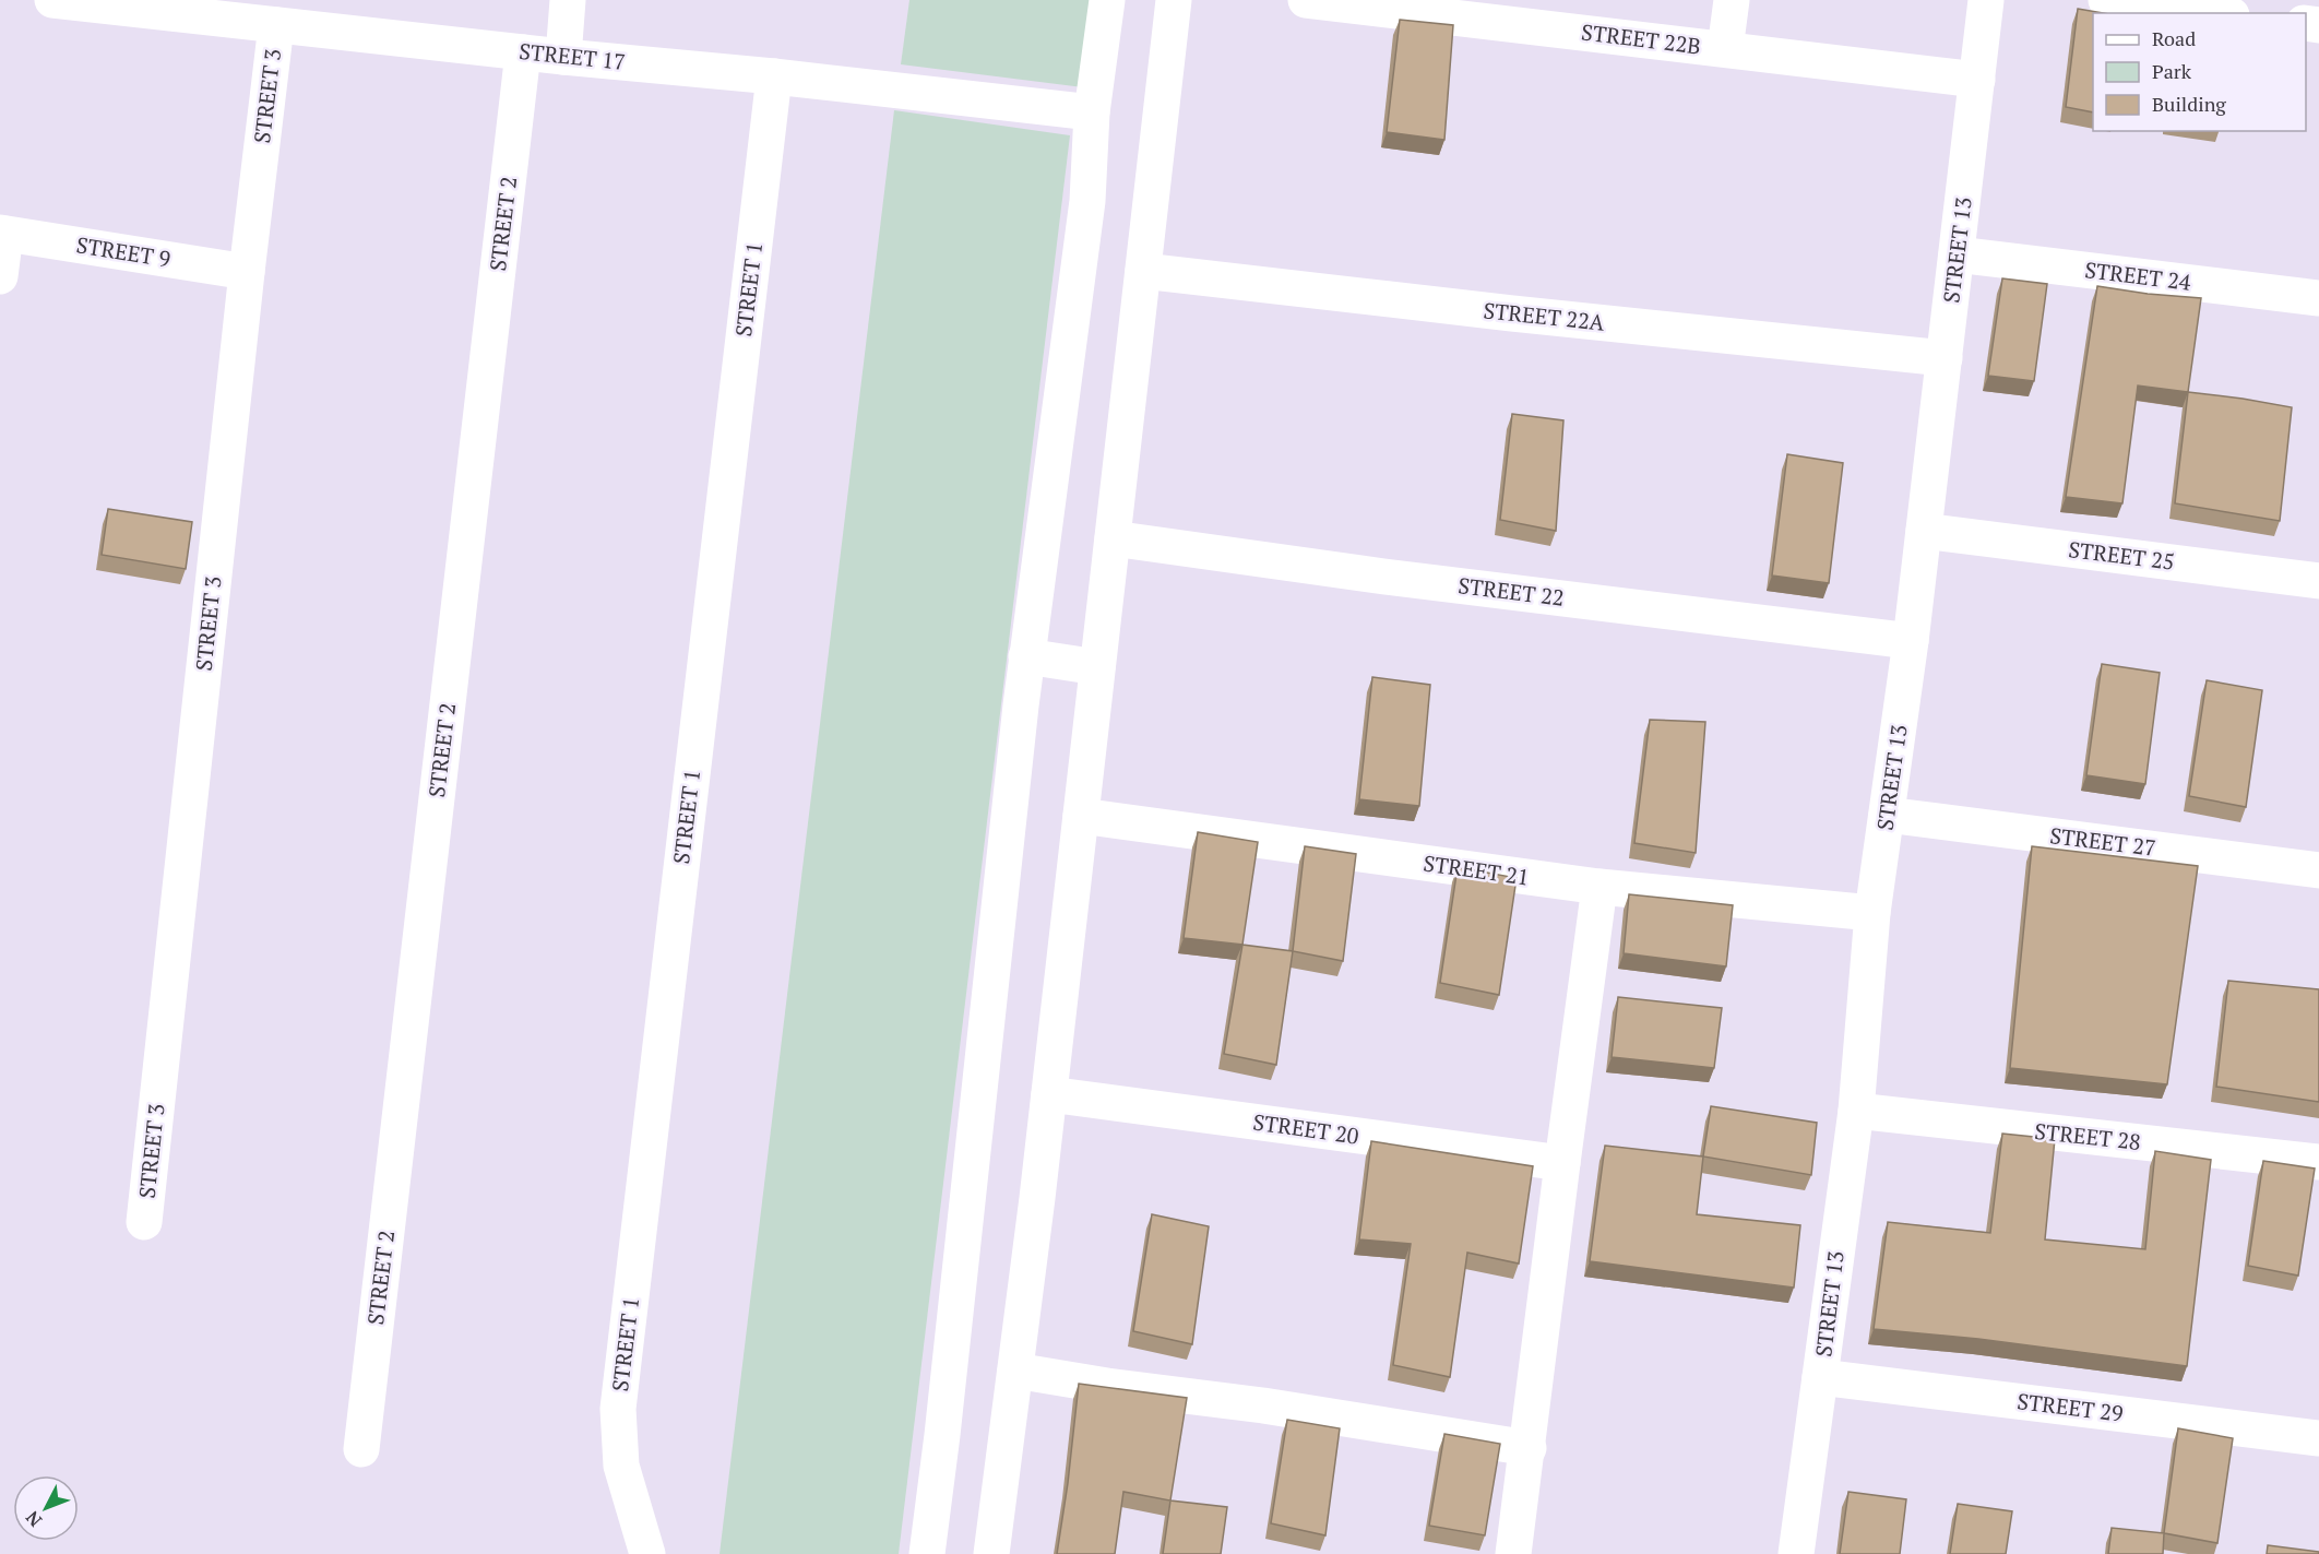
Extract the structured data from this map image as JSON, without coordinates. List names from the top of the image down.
{
  "streets": {
    "street": [
      "STREET 22B",
      "STREET 17",
      "STREET 3",
      "STREET 2",
      "STREET 13",
      "STREET 9",
      "STREET 24",
      "STREET 1",
      "STREET 22A",
      "STREET 25",
      "STREET 22",
      "STREET 27",
      "STREET 21",
      "STREET 20",
      "STREET 28",
      "STREET 29"
    ]
  },
  "crossings": [
    ["STREET 22B", "STREET 13"],
    ["STREET 17", "STREET 3"],
    ["STREET 17", "STREET 2"],
    ["STREET 17", "STREET 1"],
    ["STREET 3", "STREET 9"],
    ["STREET 13", "STREET 24"],
    ["STREET 13", "STREET 22A"],
    ["STREET 13", "STREET 25"],
    ["STREET 13", "STREET 22"],
    ["STREET 13", "STREET 27"],
    ["STREET 13", "STREET 21"],
    ["STREET 13", "STREET 28"],
    ["STREET 13", "STREET 29"]
  ],
  "legend": ["Road", "Park", "Building"],
  "north": "bottom left"
}
